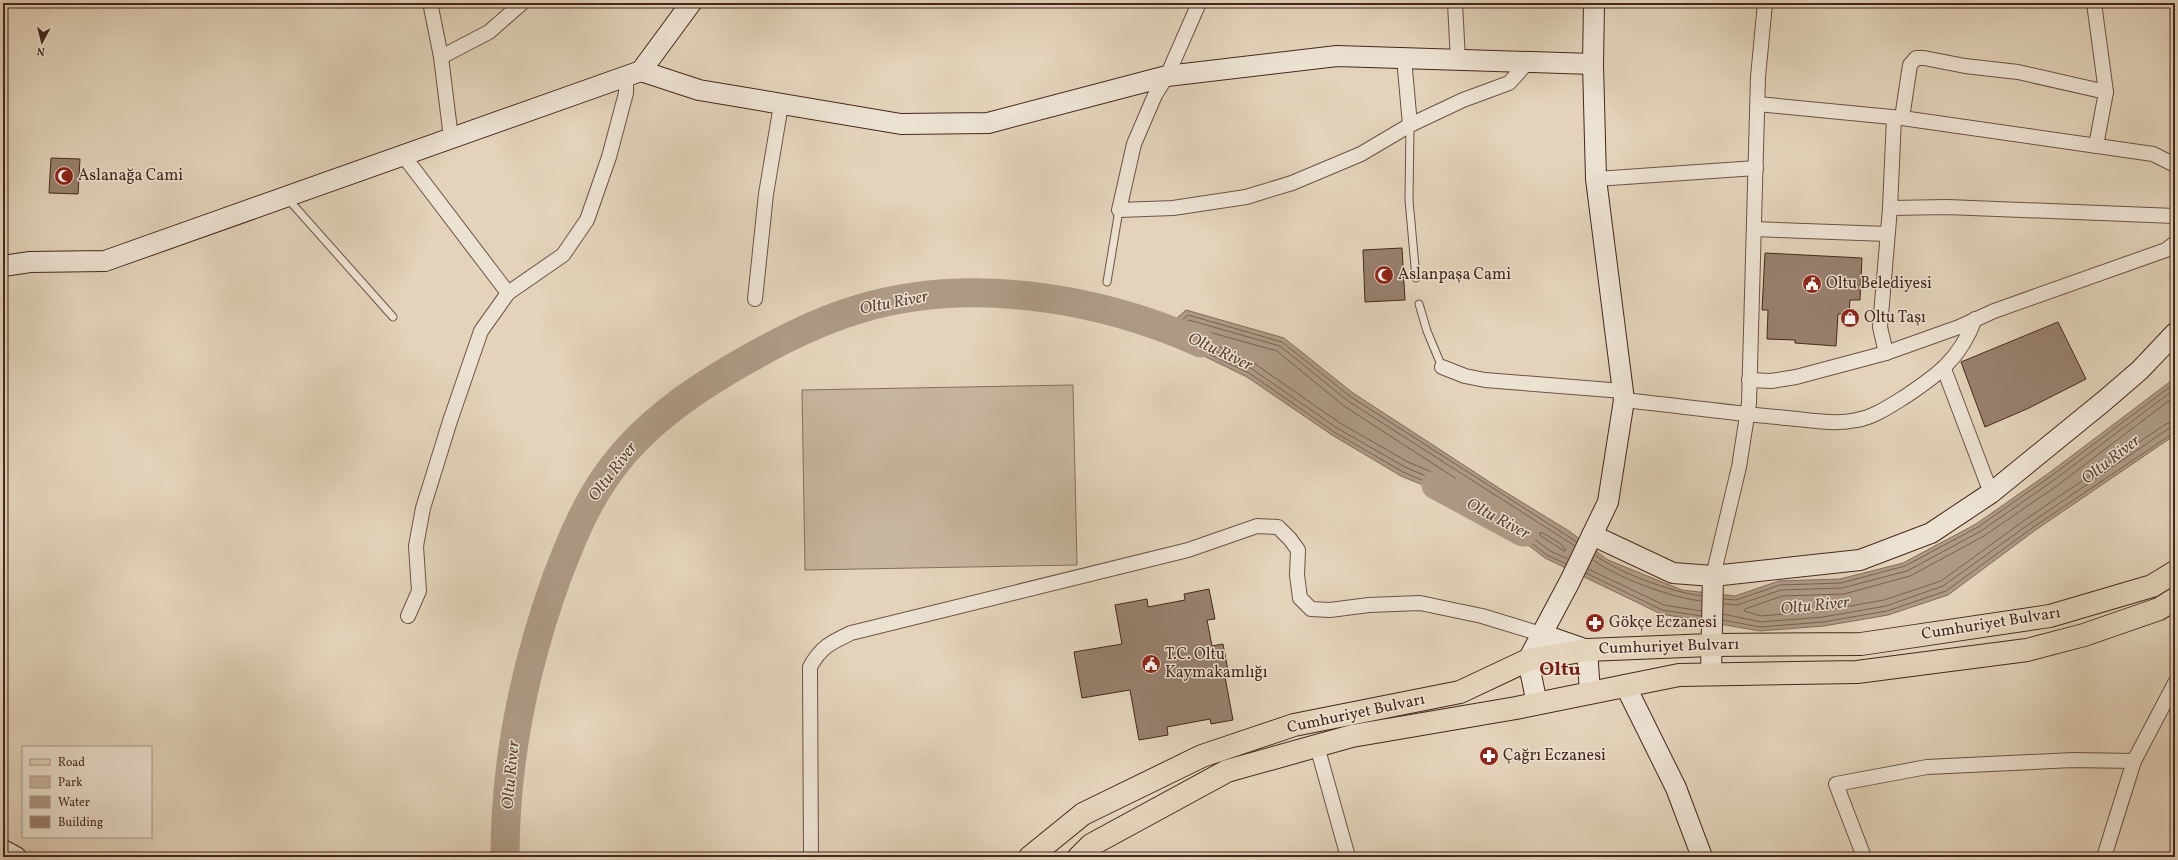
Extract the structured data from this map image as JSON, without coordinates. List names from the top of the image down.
{
  "streets": {
    "main road": ["Cumhuriyet Bulvarı"]
  },
  "districts": ["Oltu"],
  "water": ["Oltu River"],
  "places": {
    "mosque": ["Aslanağa Cami", "Aslanpaşa Cami"],
    "public building": ["Oltu Belediyesi", "T.C. Oltu Kaymakamlığı"],
    "shop": ["Oltu Taşı"],
    "pharmacy": ["Gökçe Eczanesi", "Çağrı Eczanesi"]
  },
  "legend": [
    "Road",
    "Park",
    "Water",
    "Building"
  ],
  "north": "bottom"
}
